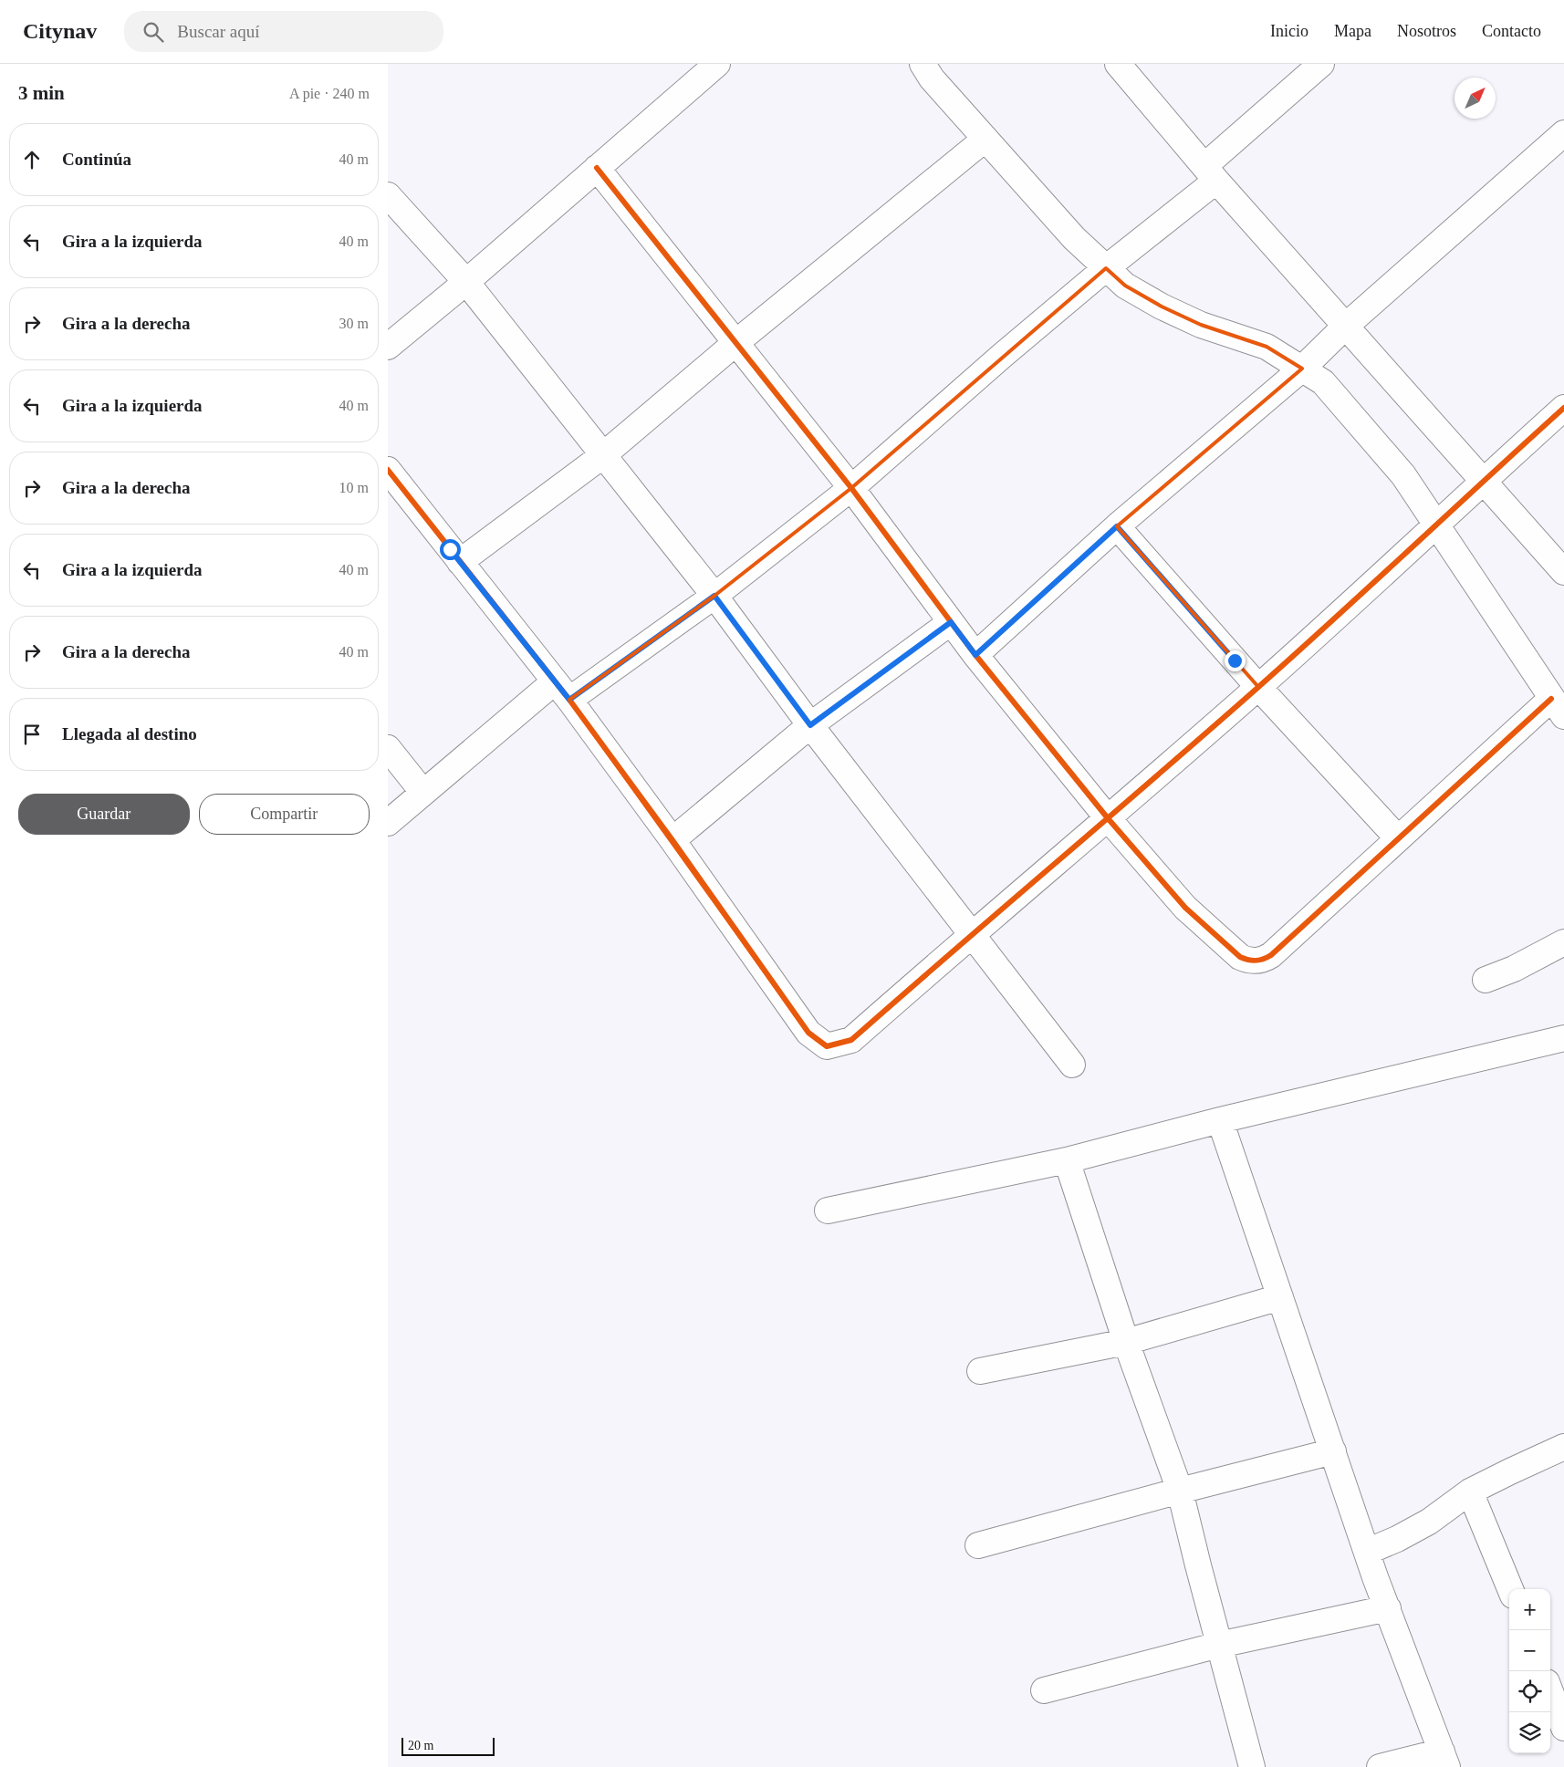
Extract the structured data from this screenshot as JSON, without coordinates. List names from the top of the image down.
{
  "scale_bar": "20 m",
  "north": "top right",
  "page": {
    "header": "Citynav",
    "search": "Buscar aquí",
    "nav": [
      "Inicio",
      "Mapa",
      "Nosotros",
      "Contacto"
    ],
    "heading": ["3 min", "A pie · 240 m"],
    "list": [
      ["Continúa", "40 m"],
      ["Gira a la izquierda", "40 m"],
      ["Gira a la derecha", "30 m"],
      ["Gira a la izquierda", "40 m"],
      ["Gira a la derecha", "10 m"],
      ["Gira a la izquierda", "40 m"],
      ["Gira a la derecha", "40 m"],
      "Llegada al destino"
    ],
    "buttons": ["Guardar", "Compartir"],
    "map_buttons": ["+", "−"],
    "scale": "20 m"
  }
}
